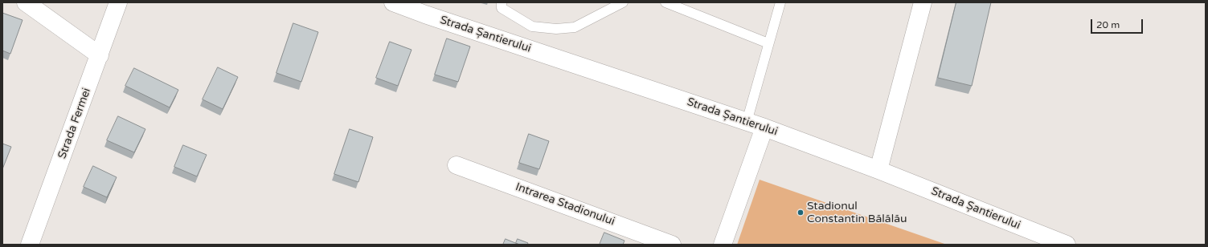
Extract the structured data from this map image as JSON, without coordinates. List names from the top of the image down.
{
  "streets": {
    "street": ["Strada Șantierului", "Strada Fermei", "Intrarea Stadionului"]
  },
  "places": ["Stadionul Constantin Bălălău"],
  "scale_bar": "20 m"
}
